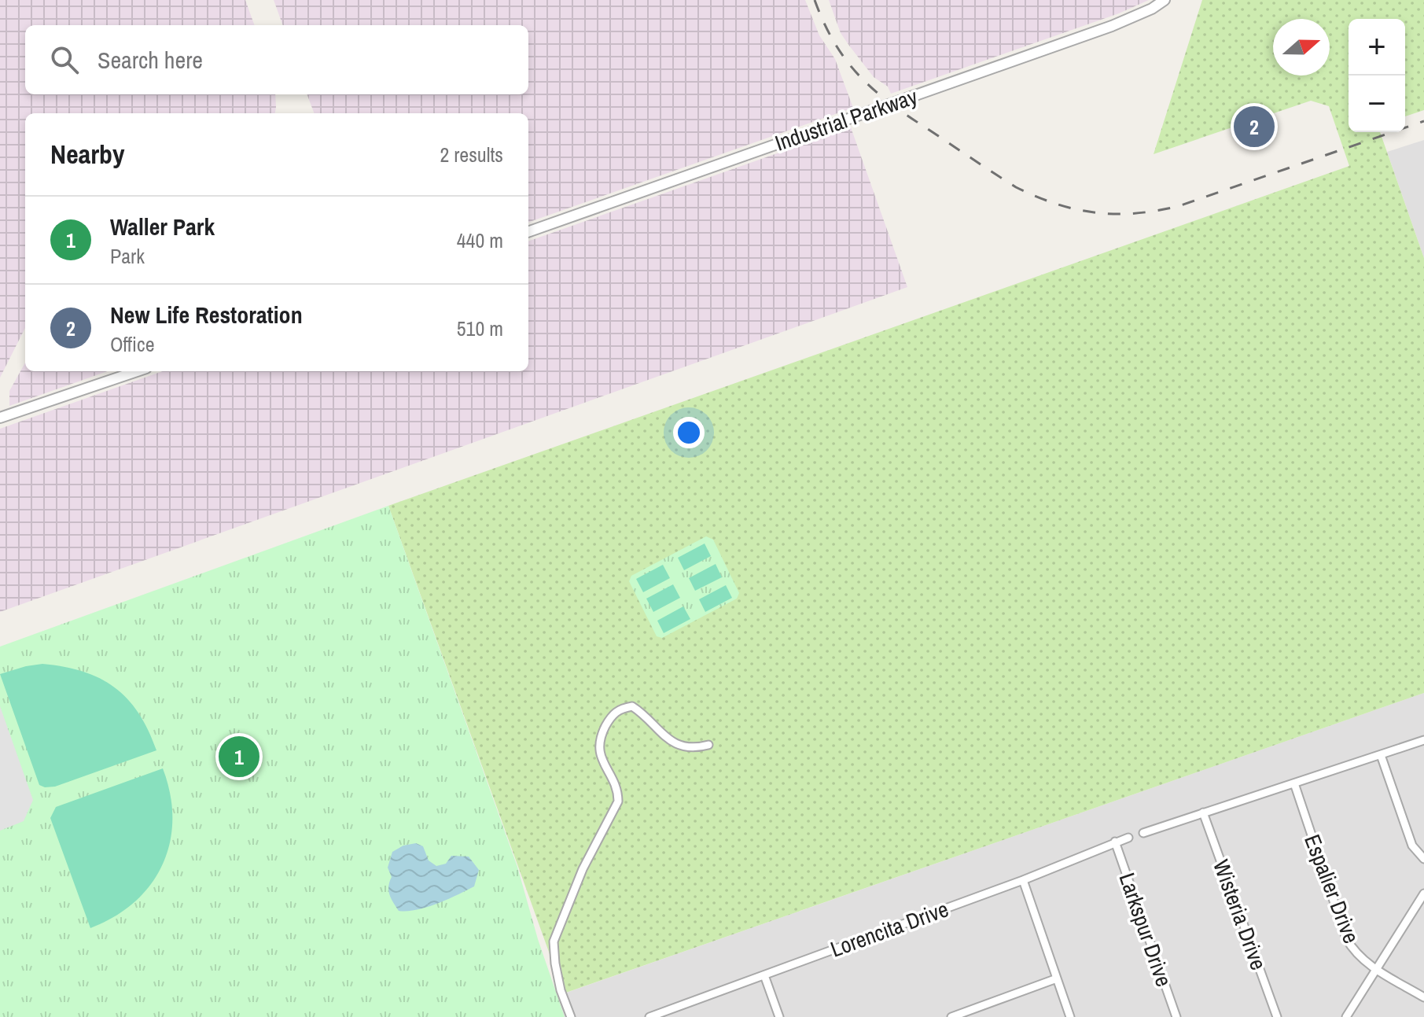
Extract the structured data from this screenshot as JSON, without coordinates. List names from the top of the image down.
{
  "streets": {
    "street": [
      "Industrial Parkway",
      "Espalier Drive",
      "Wisteria Drive",
      "Lorencita Drive",
      "Larkspur Drive"
    ]
  },
  "crossings": [
    ["Lorencita Drive", "Larkspur Drive"]
  ],
  "north": "right",
  "page": {
    "map_buttons": ["+", "−"],
    "search": "Search here",
    "pins": ["2", "1"],
    "heading": ["Nearby", "2 results"],
    "list": [
      {
        "mark": "1",
        "name": "Waller Park",
        "note": "Park",
        "value": "440 m"
      },
      {
        "mark": "2",
        "name": "New Life Restoration",
        "note": "Office",
        "value": "510 m"
      }
    ]
  }
}
